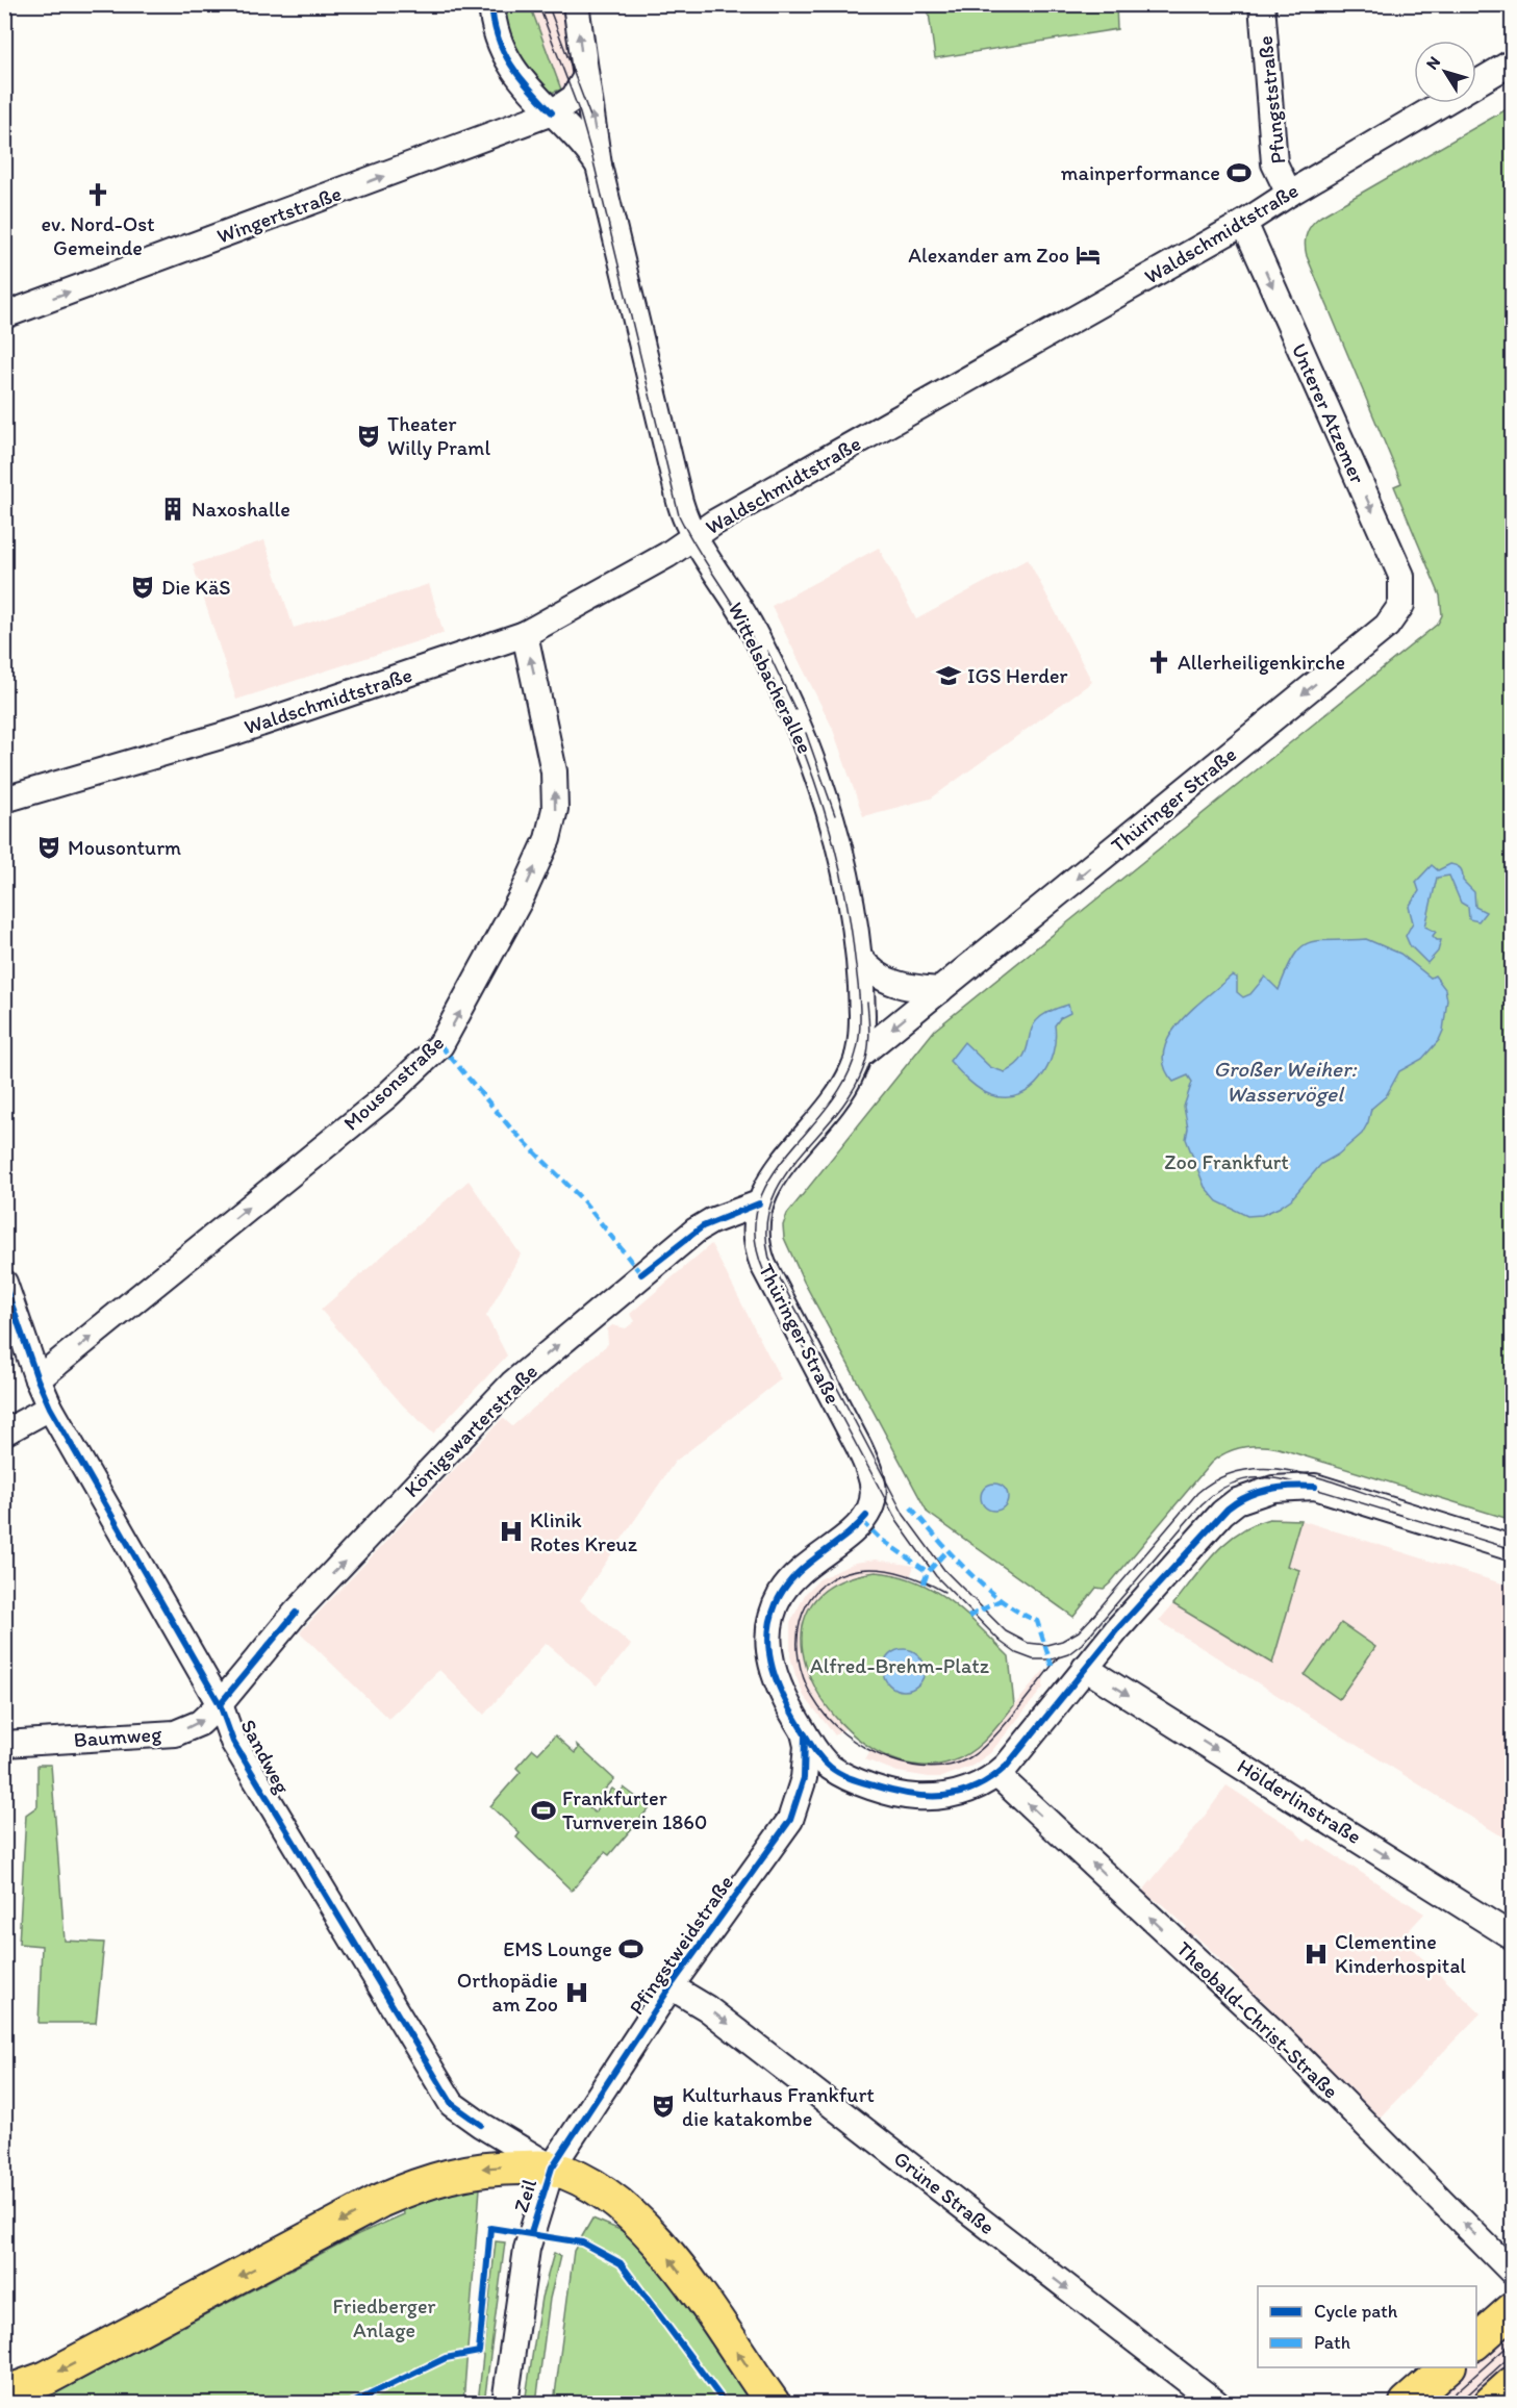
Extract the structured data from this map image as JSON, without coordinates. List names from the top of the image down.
{
  "streets": {
    "street": [
      "Pfungststraße",
      "Wingertstraße",
      "Waldschmidtstraße",
      "Unterer Atzemer",
      "Wittelsbacherallee",
      "Thüringer Straße",
      "Mousonstraße",
      "Königswarterstraße",
      "Baumweg",
      "Sandweg",
      "Hölderlinstraße",
      "Pfingstweidstraße",
      "Theobald-Christ-Straße",
      "Grüne Straße",
      "Zeil"
    ]
  },
  "crossings": [
    ["Pfungststraße", "Waldschmidtstraße"],
    ["Wingertstraße", "Wittelsbacherallee"],
    ["Waldschmidtstraße", "Unterer Atzemer"],
    ["Waldschmidtstraße", "Wittelsbacherallee"],
    ["Waldschmidtstraße", "Mousonstraße"],
    ["Unterer Atzemer", "Thüringer Straße"],
    ["Wittelsbacherallee", "Thüringer Straße"],
    ["Thüringer Straße", "Königswarterstraße"],
    ["Thüringer Straße", "Pfingstweidstraße"],
    ["Mousonstraße", "Sandweg"],
    ["Königswarterstraße", "Baumweg"],
    ["Königswarterstraße", "Sandweg"],
    ["Baumweg", "Sandweg"],
    ["Sandweg", "Pfingstweidstraße"],
    ["Sandweg", "Zeil"],
    ["Pfingstweidstraße", "Grüne Straße"],
    ["Pfingstweidstraße", "Zeil"]
  ],
  "one_way": [
    "Wingertstraße",
    "Unterer Atzemer",
    "Thüringer Straße",
    "Mousonstraße",
    "Königswarterstraße",
    "Baumweg",
    "Hölderlinstraße",
    "Theobald-Christ-Straße",
    "Grüne Straße"
  ],
  "water": ["Großer Weiher: Wasservögel"],
  "parks": ["Zoo Frankfurt", "Alfred-Brehm-Platz", "Friedberger Anlage"],
  "places": {
    "sports": ["mainperformance", "Frankfurter Turnverein 1860", "EMS Lounge"],
    "church": ["ev. Nord-Ost Gemeinde", "Allerheiligenkirche"],
    "hotel": ["Alexander am Zoo"],
    "theatre": [
      "Theater Willy Praml",
      "Die KäS",
      "Mousonturm",
      "Kulturhaus Frankfurt die katakombe"
    ],
    "building": ["Naxoshalle"],
    "school or university": ["IGS Herder"],
    "hospital": ["Klinik Rotes Kreuz", "Clementine Kinderhospital", "Orthopädie am Zoo"]
  },
  "legend": ["Cycle path", "Path"],
  "north": "top left"
}
